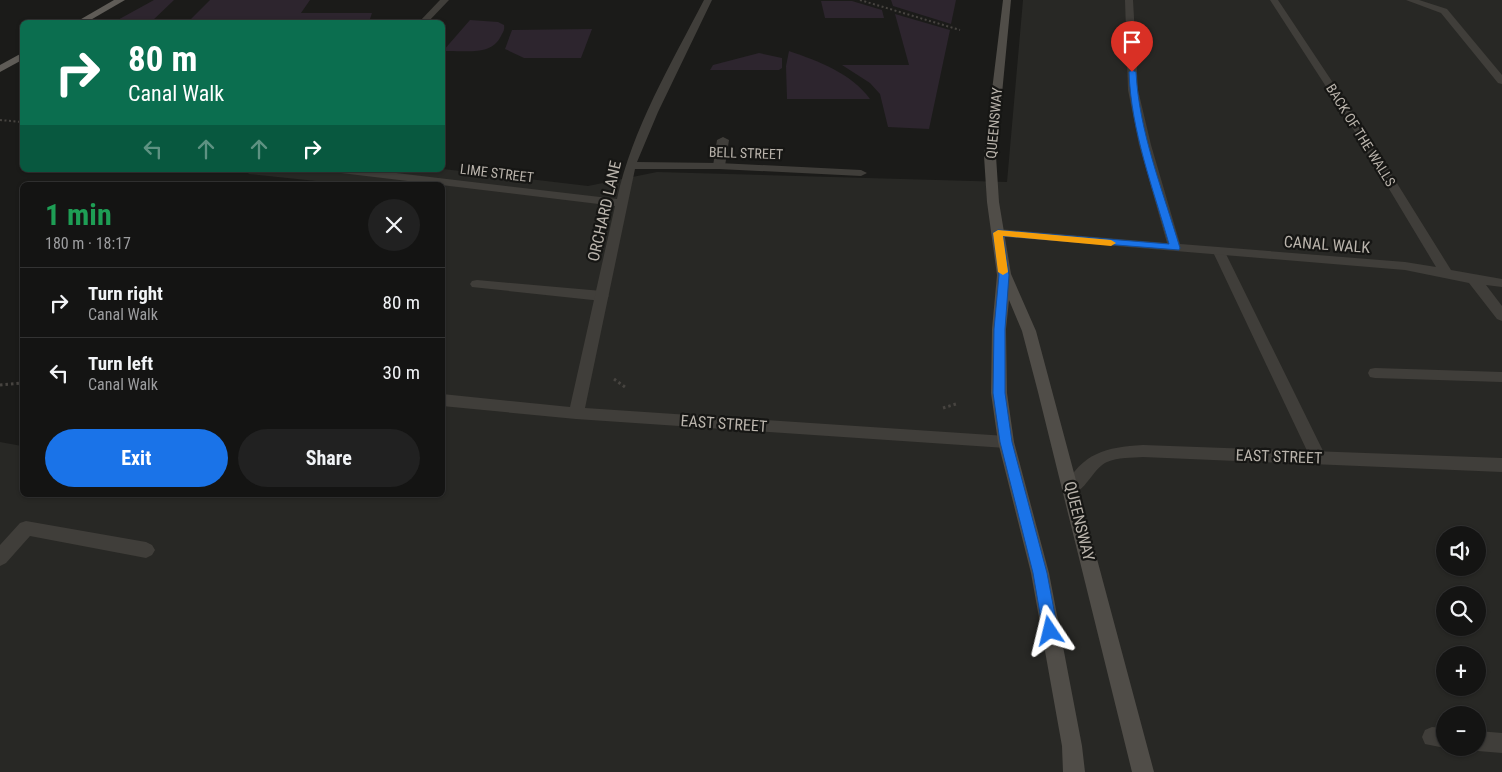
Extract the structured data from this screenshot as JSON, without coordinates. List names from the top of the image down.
{
  "streets": {
    "street": [
      "QUEENSWAY",
      "BACK OF THE WALLS",
      "BELL STREET",
      "LIME STREET",
      "ORCHARD LANE",
      "CANAL WALK",
      "EAST STREET"
    ]
  },
  "crossings": [
    ["QUEENSWAY", "CANAL WALK"],
    ["QUEENSWAY", "EAST STREET"],
    ["BACK OF THE WALLS", "CANAL WALK"],
    ["BELL STREET", "ORCHARD LANE"],
    ["LIME STREET", "ORCHARD LANE"],
    ["ORCHARD LANE", "EAST STREET"]
  ],
  "page": {
    "turn": ["80 m", "Canal Walk"],
    "heading": ["1 min", "180 m · 18:17"],
    "list": [
      {
        "name": "Turn right",
        "note": "Canal Walk",
        "value": "80 m"
      },
      {
        "name": "Turn left",
        "note": "Canal Walk",
        "value": "30 m"
      }
    ],
    "buttons": ["Exit", "Share"],
    "map_buttons": ["+", "−"]
  }
}
